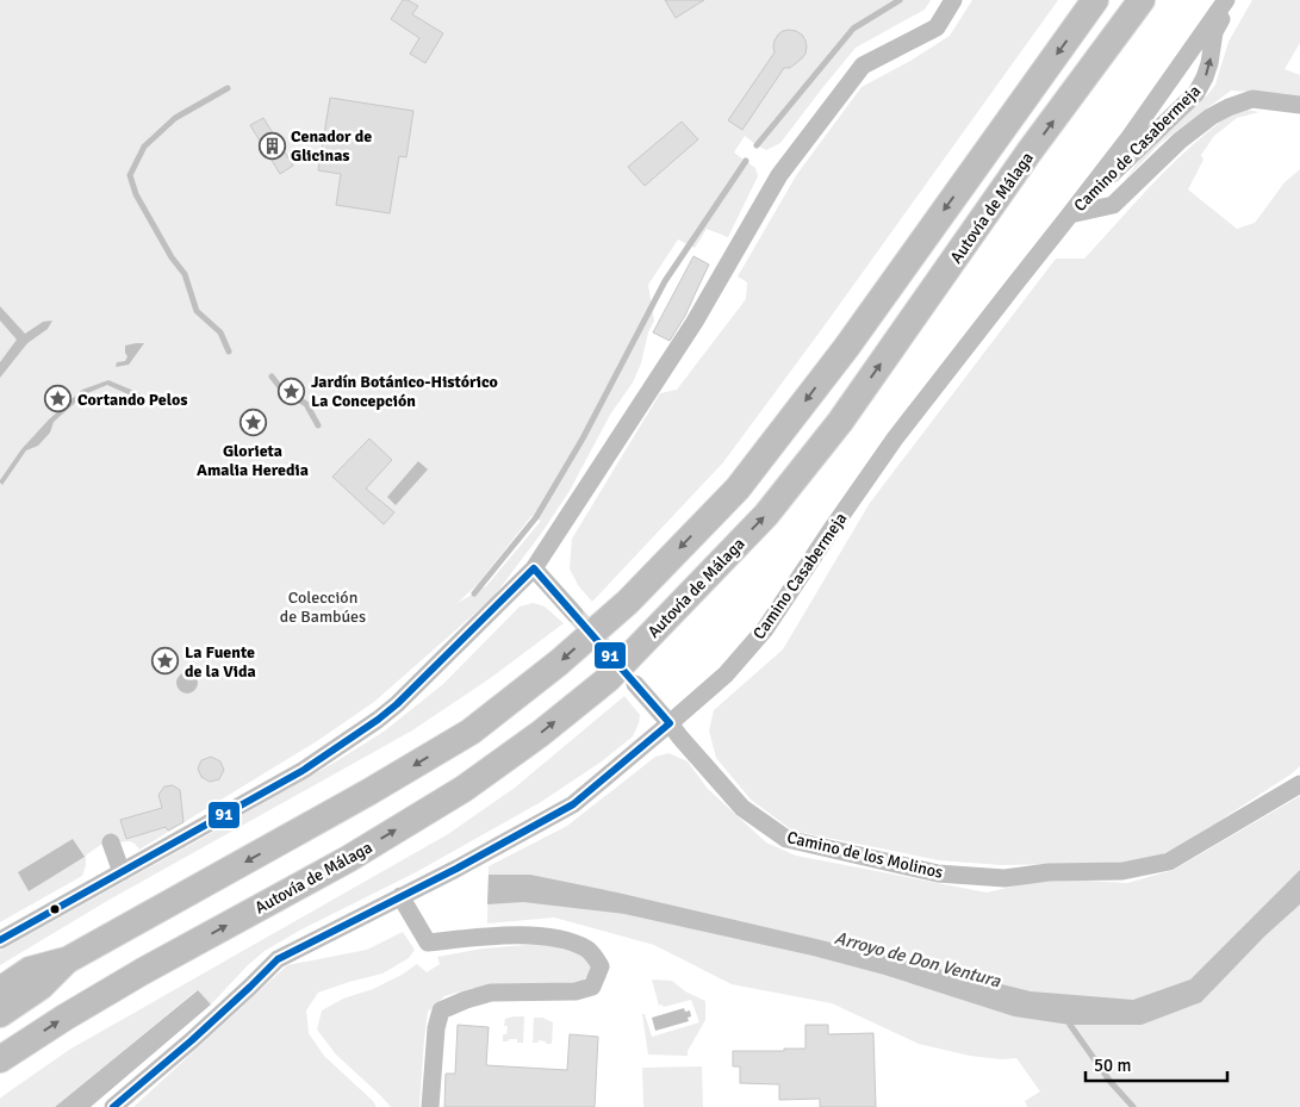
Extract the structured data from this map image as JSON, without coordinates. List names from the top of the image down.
{
  "streets": {
    "highway": ["Autovía de Málaga"],
    "street": ["Camino de Casabermeja", "Camino Casabermeja", "Camino de los Molinos"]
  },
  "crossings": [
    ["Camino de Casabermeja", "Camino Casabermeja"],
    ["Camino Casabermeja", "Camino de los Molinos"]
  ],
  "water": ["Arroyo de Don Ventura"],
  "parks": ["Colección de Bambúes"],
  "places": {
    "building": ["Cenador de Glicinas"],
    "place": [
      "Jardín Botánico-Histórico La Concepción",
      "Cortando Pelos",
      "Glorieta Amalia Heredia",
      "La Fuente de la Vida"
    ]
  },
  "lines": ["transit line 91"],
  "scale_bar": "50 m"
}
